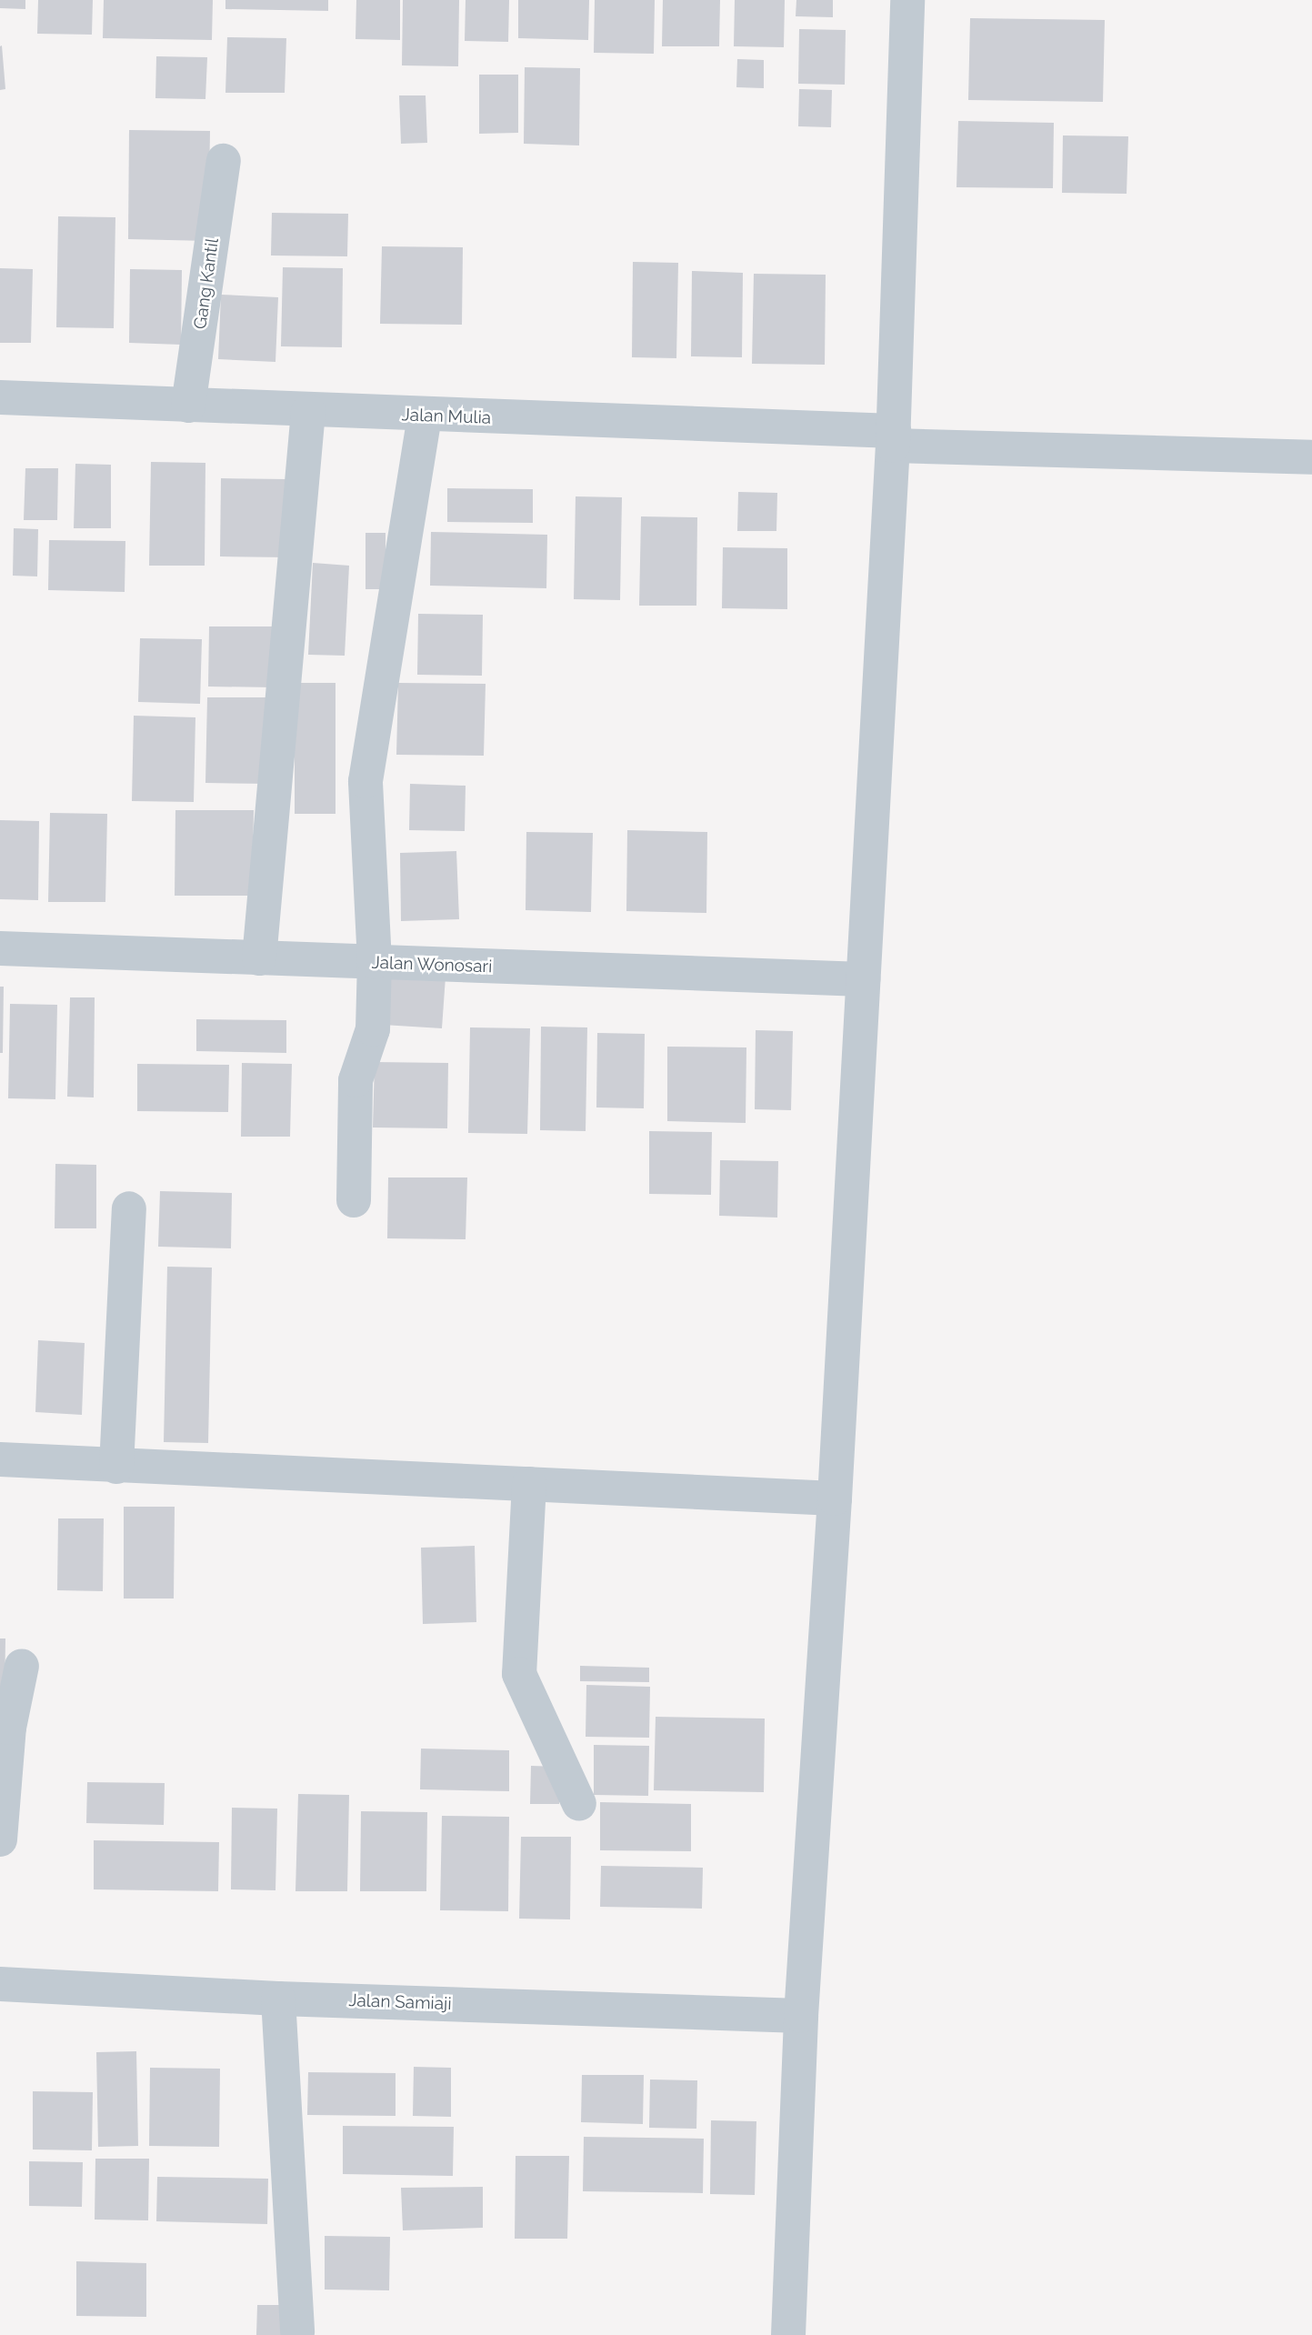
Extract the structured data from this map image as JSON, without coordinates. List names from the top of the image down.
{
  "streets": {
    "street": [
      "Gang Kantil",
      "Jalan Mulia",
      "Jalan Wonosari",
      "Jalan Samiaji"
    ]
  },
  "crossings": [
    ["Gang Kantil", "Jalan Mulia"]
  ]
}
